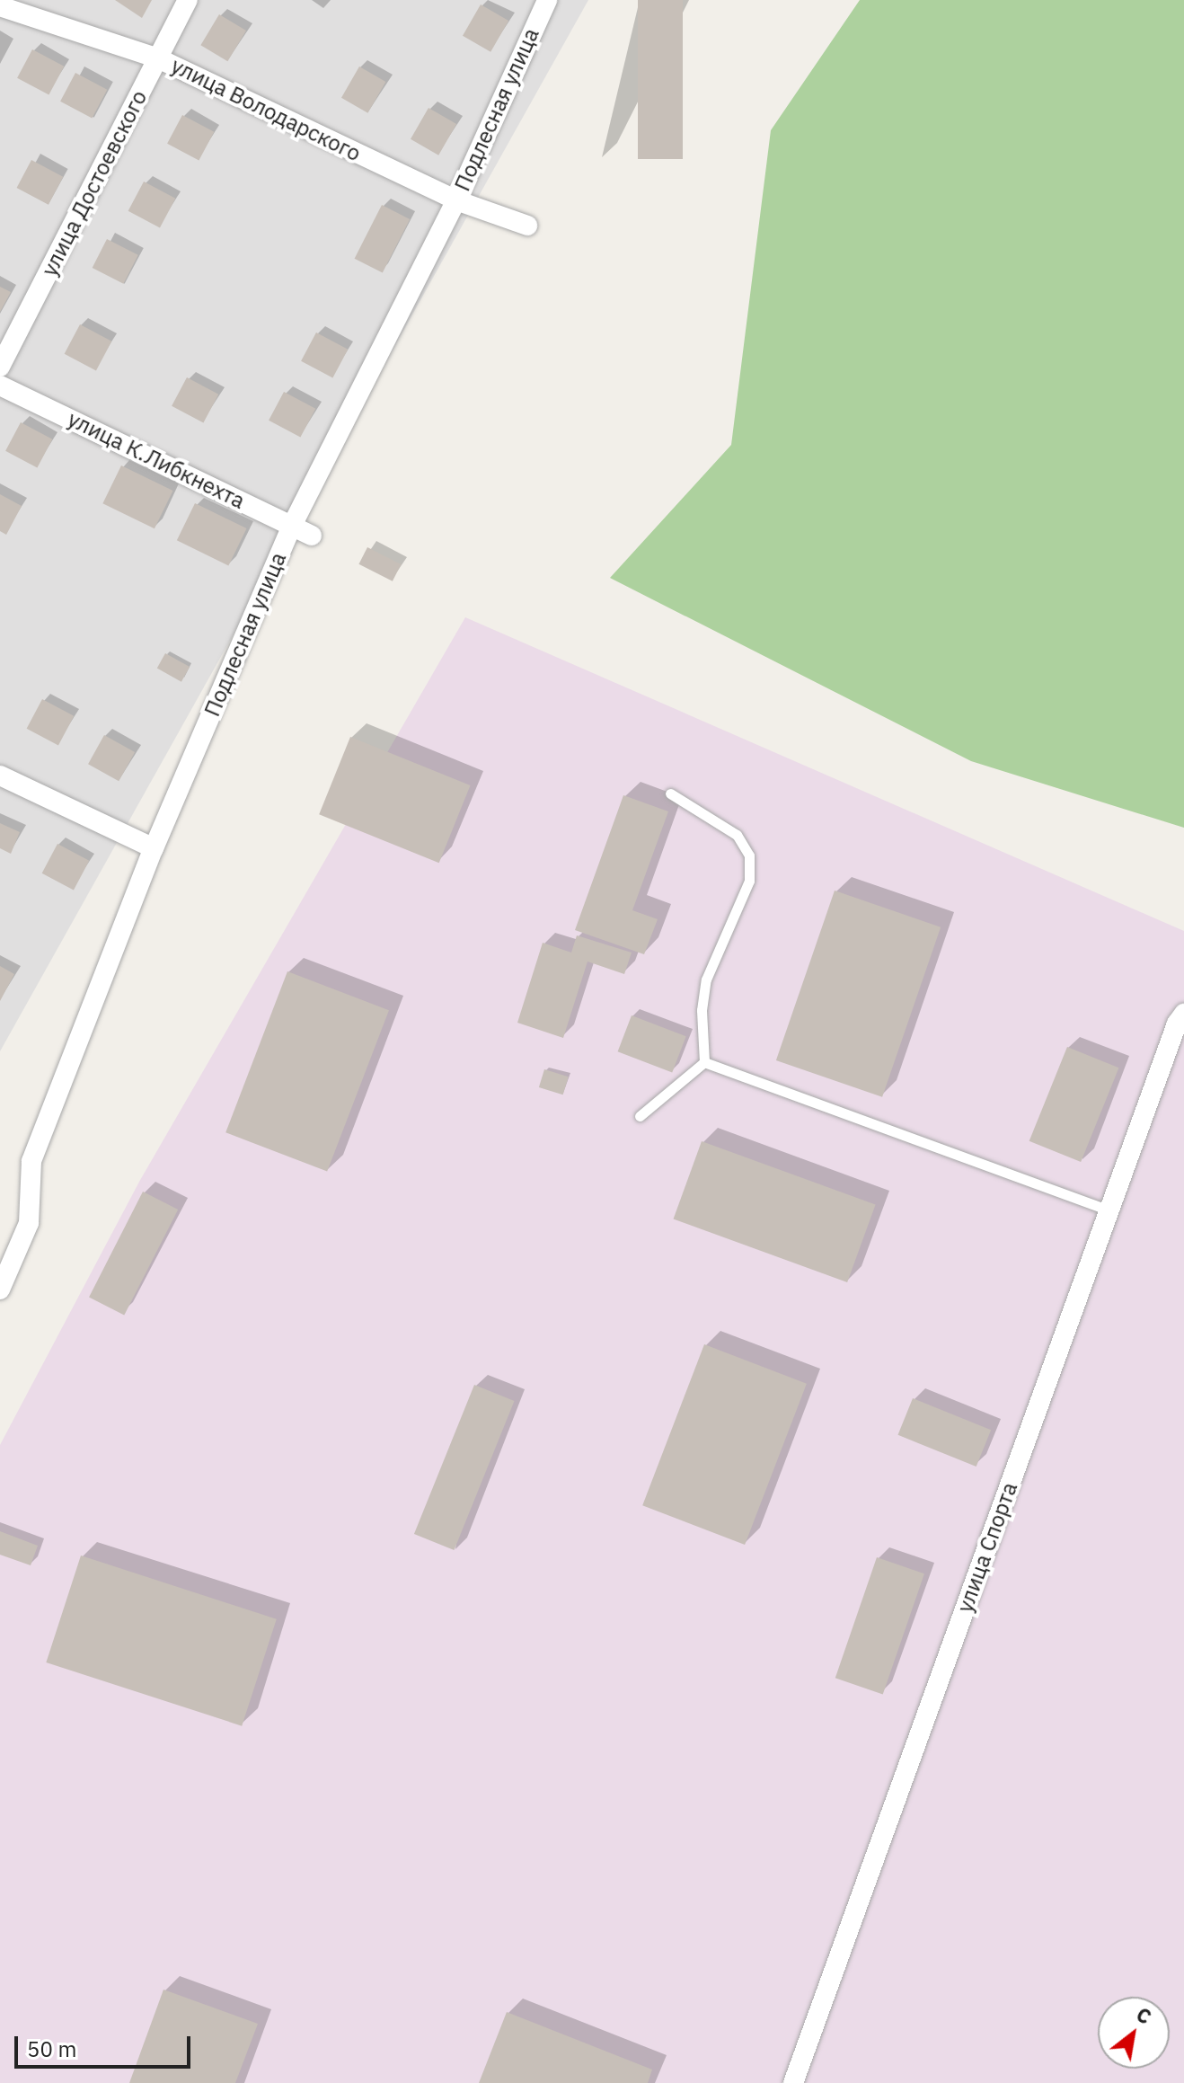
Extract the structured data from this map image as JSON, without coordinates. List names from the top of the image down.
{
  "streets": {
    "street": [
      "улица Володарского",
      "Подлесная улица",
      "улица Достоевского",
      "улица К.Либкнехта",
      "улица Спорта"
    ]
  },
  "crossings": [
    ["улица Володарского", "Подлесная улица"],
    ["улица Володарского", "улица Достоевского"],
    ["Подлесная улица", "улица К.Либкнехта"]
  ],
  "scale_bar": "50 m",
  "north": "top right"
}
